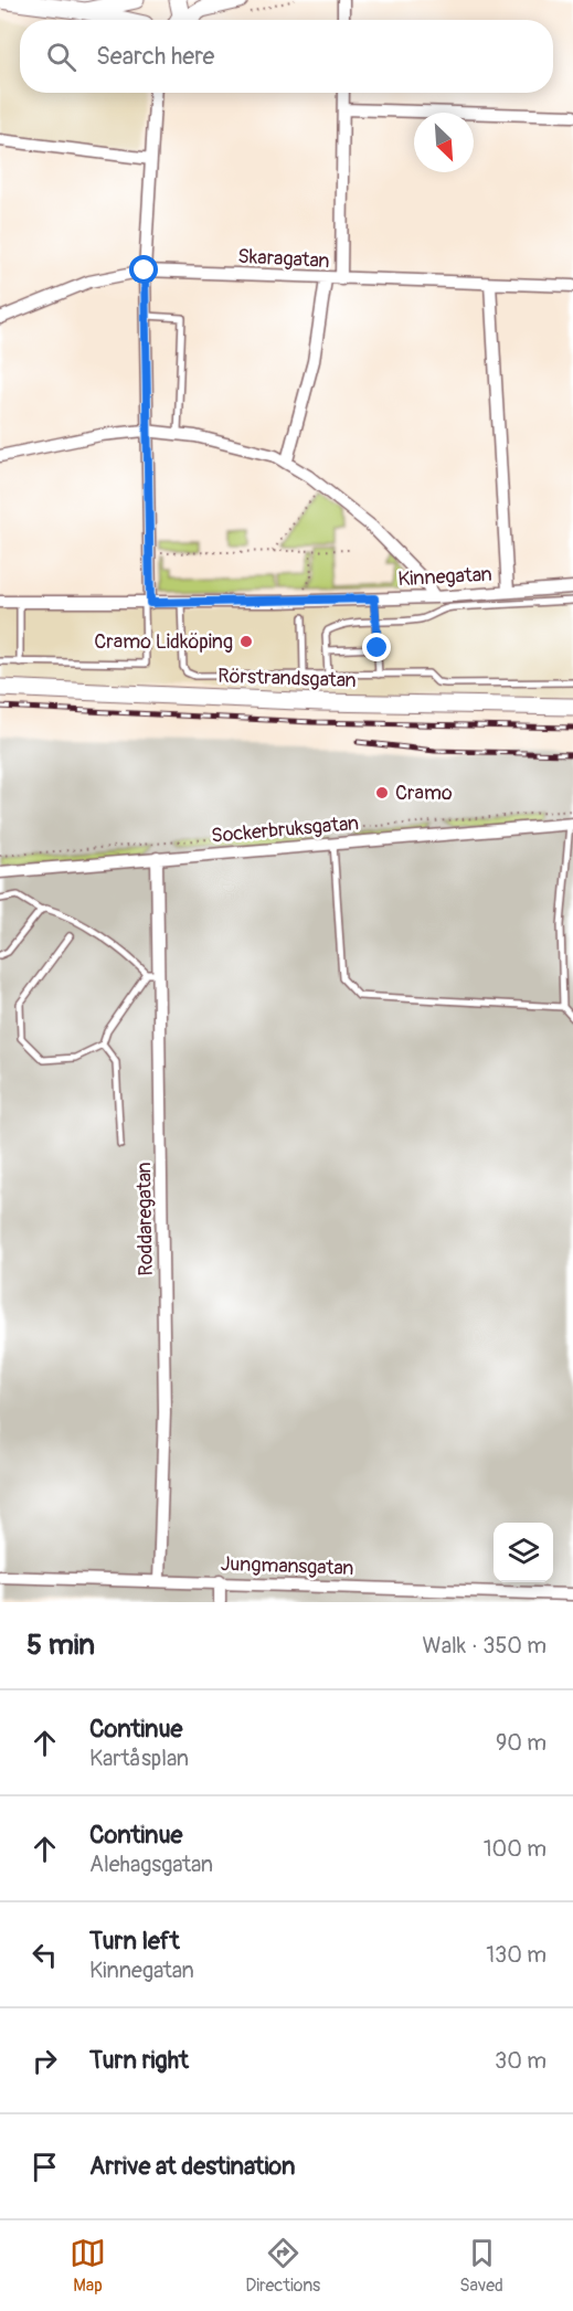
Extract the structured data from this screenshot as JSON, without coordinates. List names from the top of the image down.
{
  "streets": {
    "main road": ["Rörstrandsgatan"],
    "street": [
      "Skaragatan",
      "Kinnegatan",
      "Sockerbruksgatan",
      "Roddaregatan",
      "Jungmansgatan"
    ]
  },
  "crossings": [
    ["Sockerbruksgatan", "Roddaregatan"],
    ["Roddaregatan", "Jungmansgatan"]
  ],
  "places": ["Cramo Lidköping", "Cramo"],
  "north": "bottom right",
  "page": {
    "search": "Search here",
    "heading": ["5 min", "Walk · 350 m"],
    "list": [
      ["Continue", "Kartåsplan", "90 m"],
      ["Continue", "Alehagsgatan", "100 m"],
      ["Turn left", "Kinnegatan", "130 m"],
      ["Turn right", "30 m"],
      "Arrive at destination"
    ],
    "nav": ["Map", "Directions", "Saved"]
  }
}
